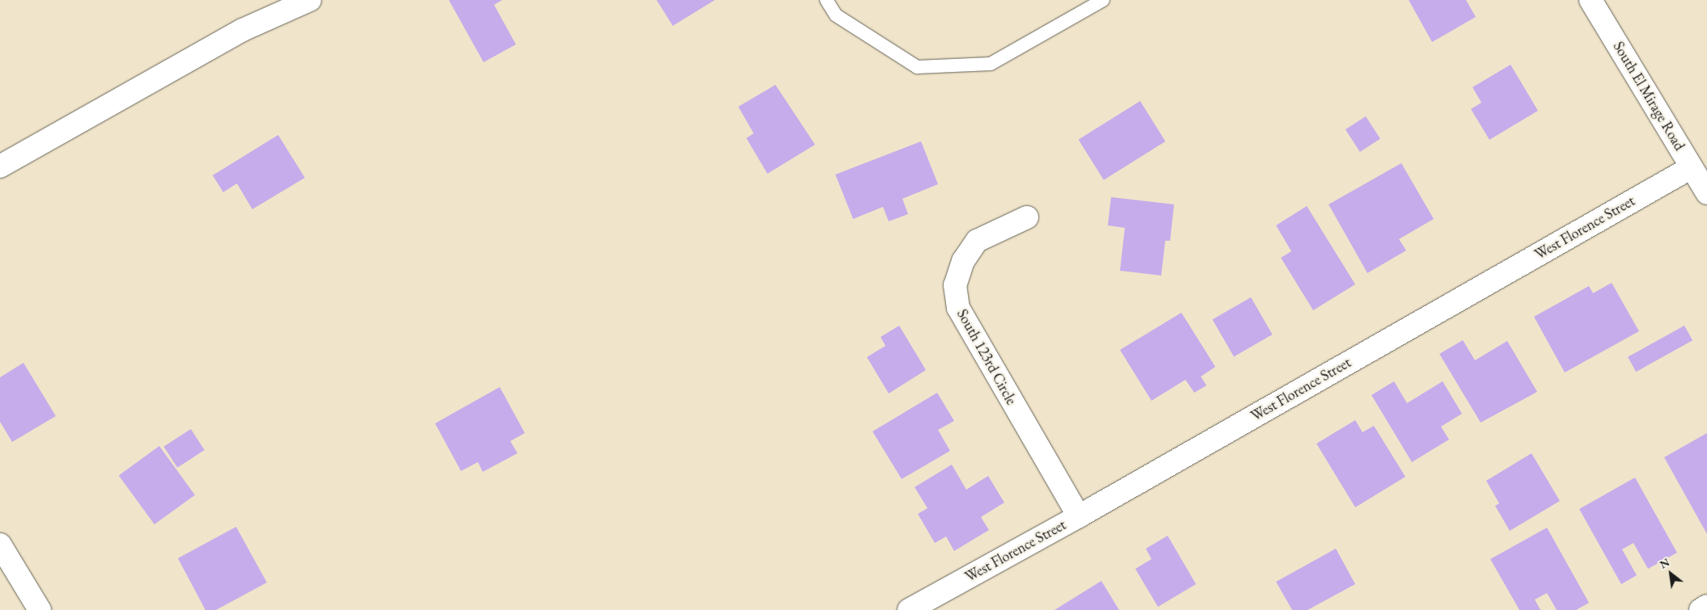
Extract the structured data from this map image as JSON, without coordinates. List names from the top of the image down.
{
  "streets": {
    "street": ["South El Mirage Road", "West Florence Street", "South 123rd Circle"]
  },
  "crossings": [
    ["South El Mirage Road", "West Florence Street"],
    ["West Florence Street", "South 123rd Circle"]
  ],
  "north": "top left"
}
